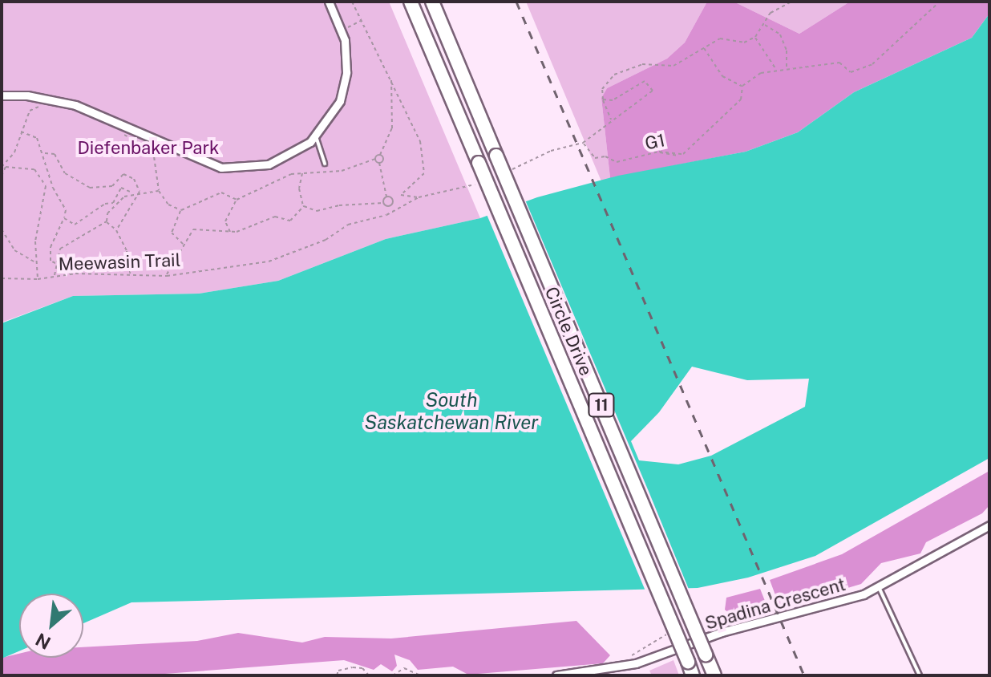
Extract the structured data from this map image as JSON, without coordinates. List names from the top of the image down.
{
  "streets": {
    "highway": ["Circle Drive", "11"],
    "street": ["Spadina Crescent"],
    "path": ["G1", "Meewasin Trail"]
  },
  "water": ["South Saskatchewan River"],
  "parks": ["Diefenbaker Park"],
  "north": "bottom left"
}
